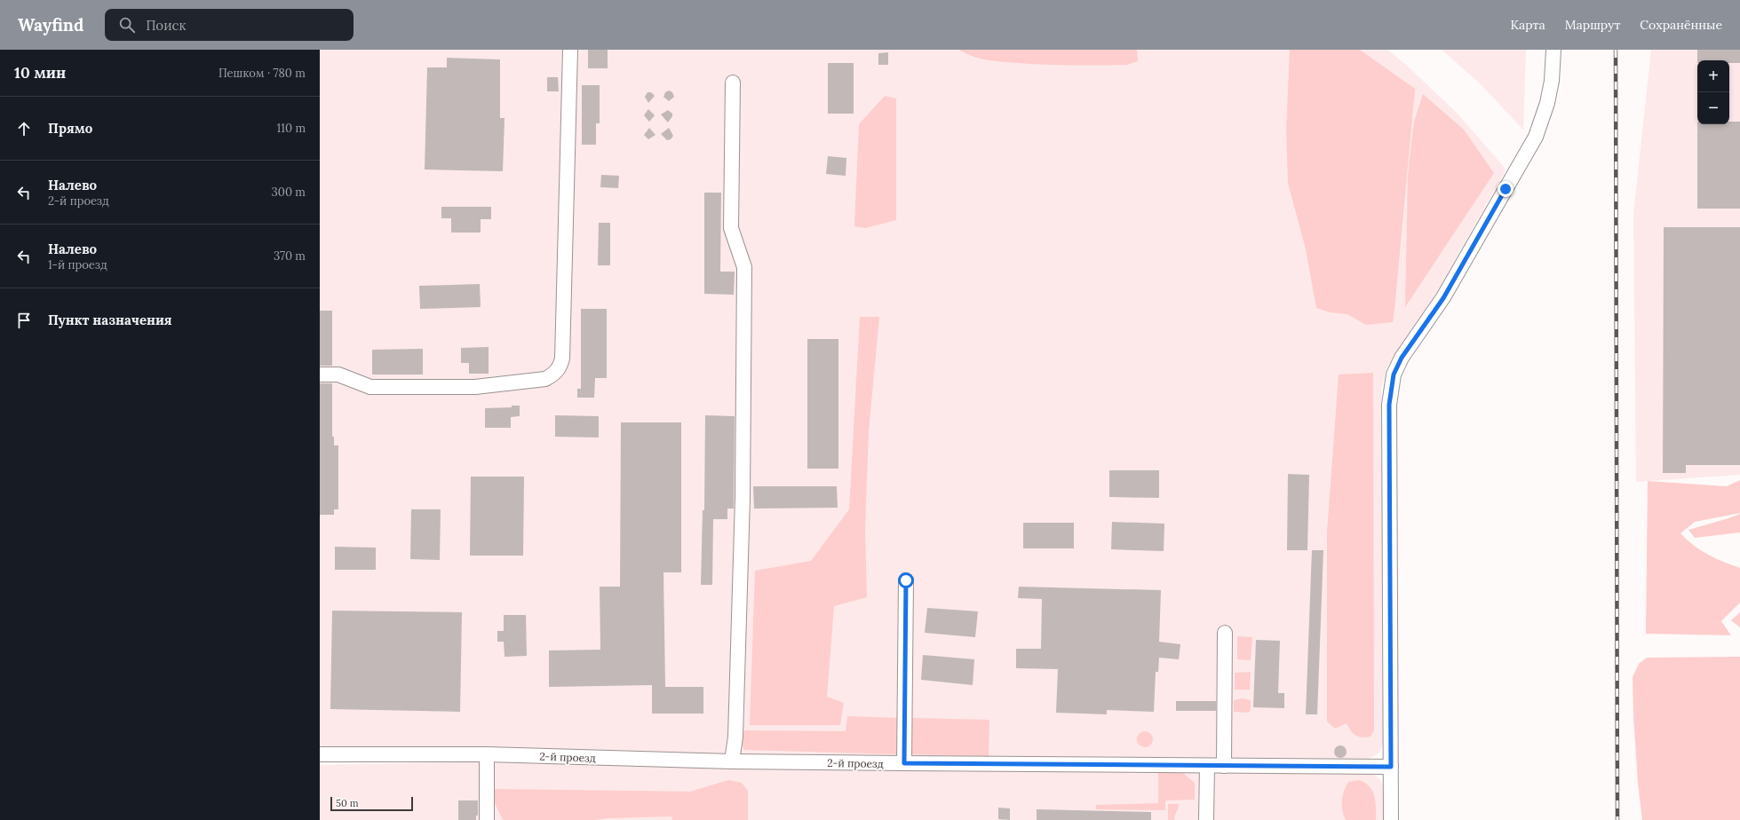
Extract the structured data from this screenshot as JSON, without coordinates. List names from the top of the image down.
{
  "streets": {
    "street": ["2-й проезд"]
  },
  "scale_bar": "50 m",
  "page": {
    "header": "Wayfind",
    "search": "Поиск",
    "nav": ["Карта", "Маршрут", "Сохранённые"],
    "heading": ["10 мин", "Пешком · 780 m"],
    "map_buttons": ["+", "−"],
    "list": [
      ["Прямо", "110 m"],
      ["Налево", "2-й проезд", "300 m"],
      ["Налево", "1-й проезд", "370 m"],
      "Пункт назначения"
    ],
    "scale": "50 m"
  }
}
